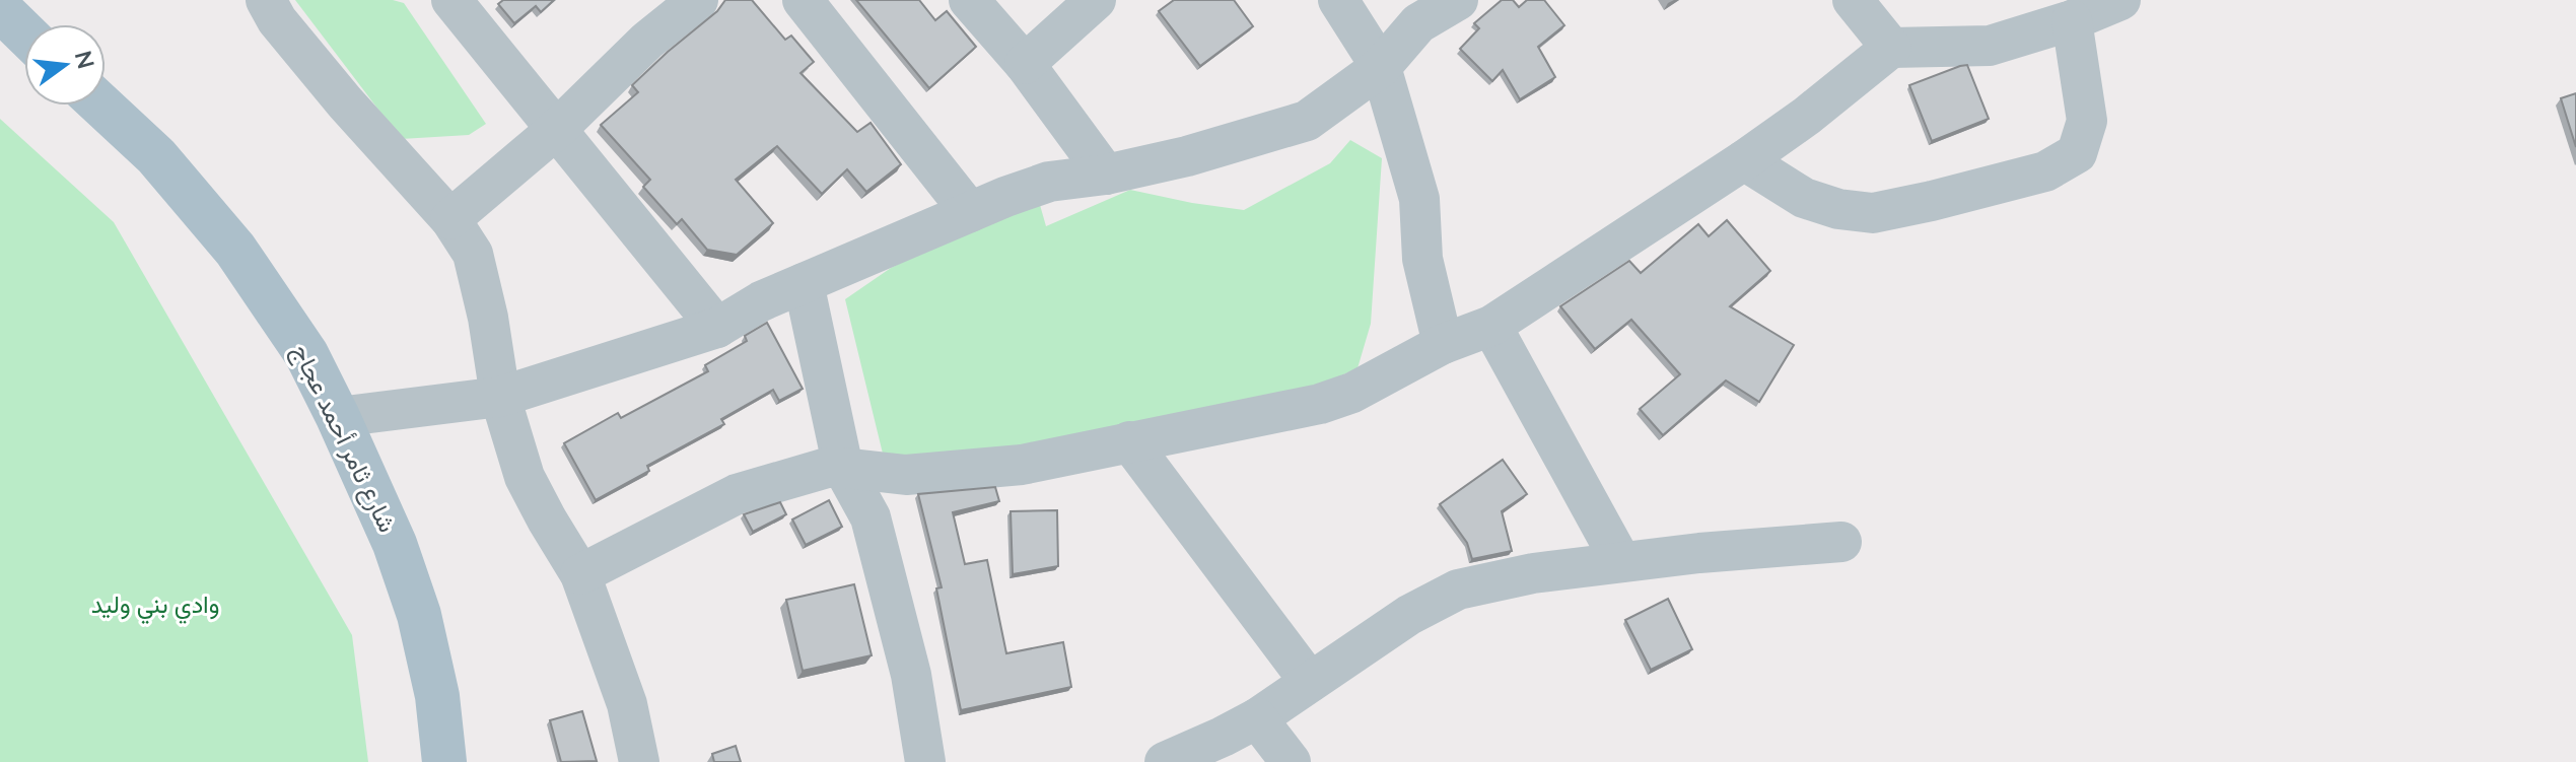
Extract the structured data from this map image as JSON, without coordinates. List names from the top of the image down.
{
  "streets": {
    "main road": ["شارع ثامر أحمد عجاج"]
  },
  "parks": ["وادي بني وليد"],
  "north": "right"
}
